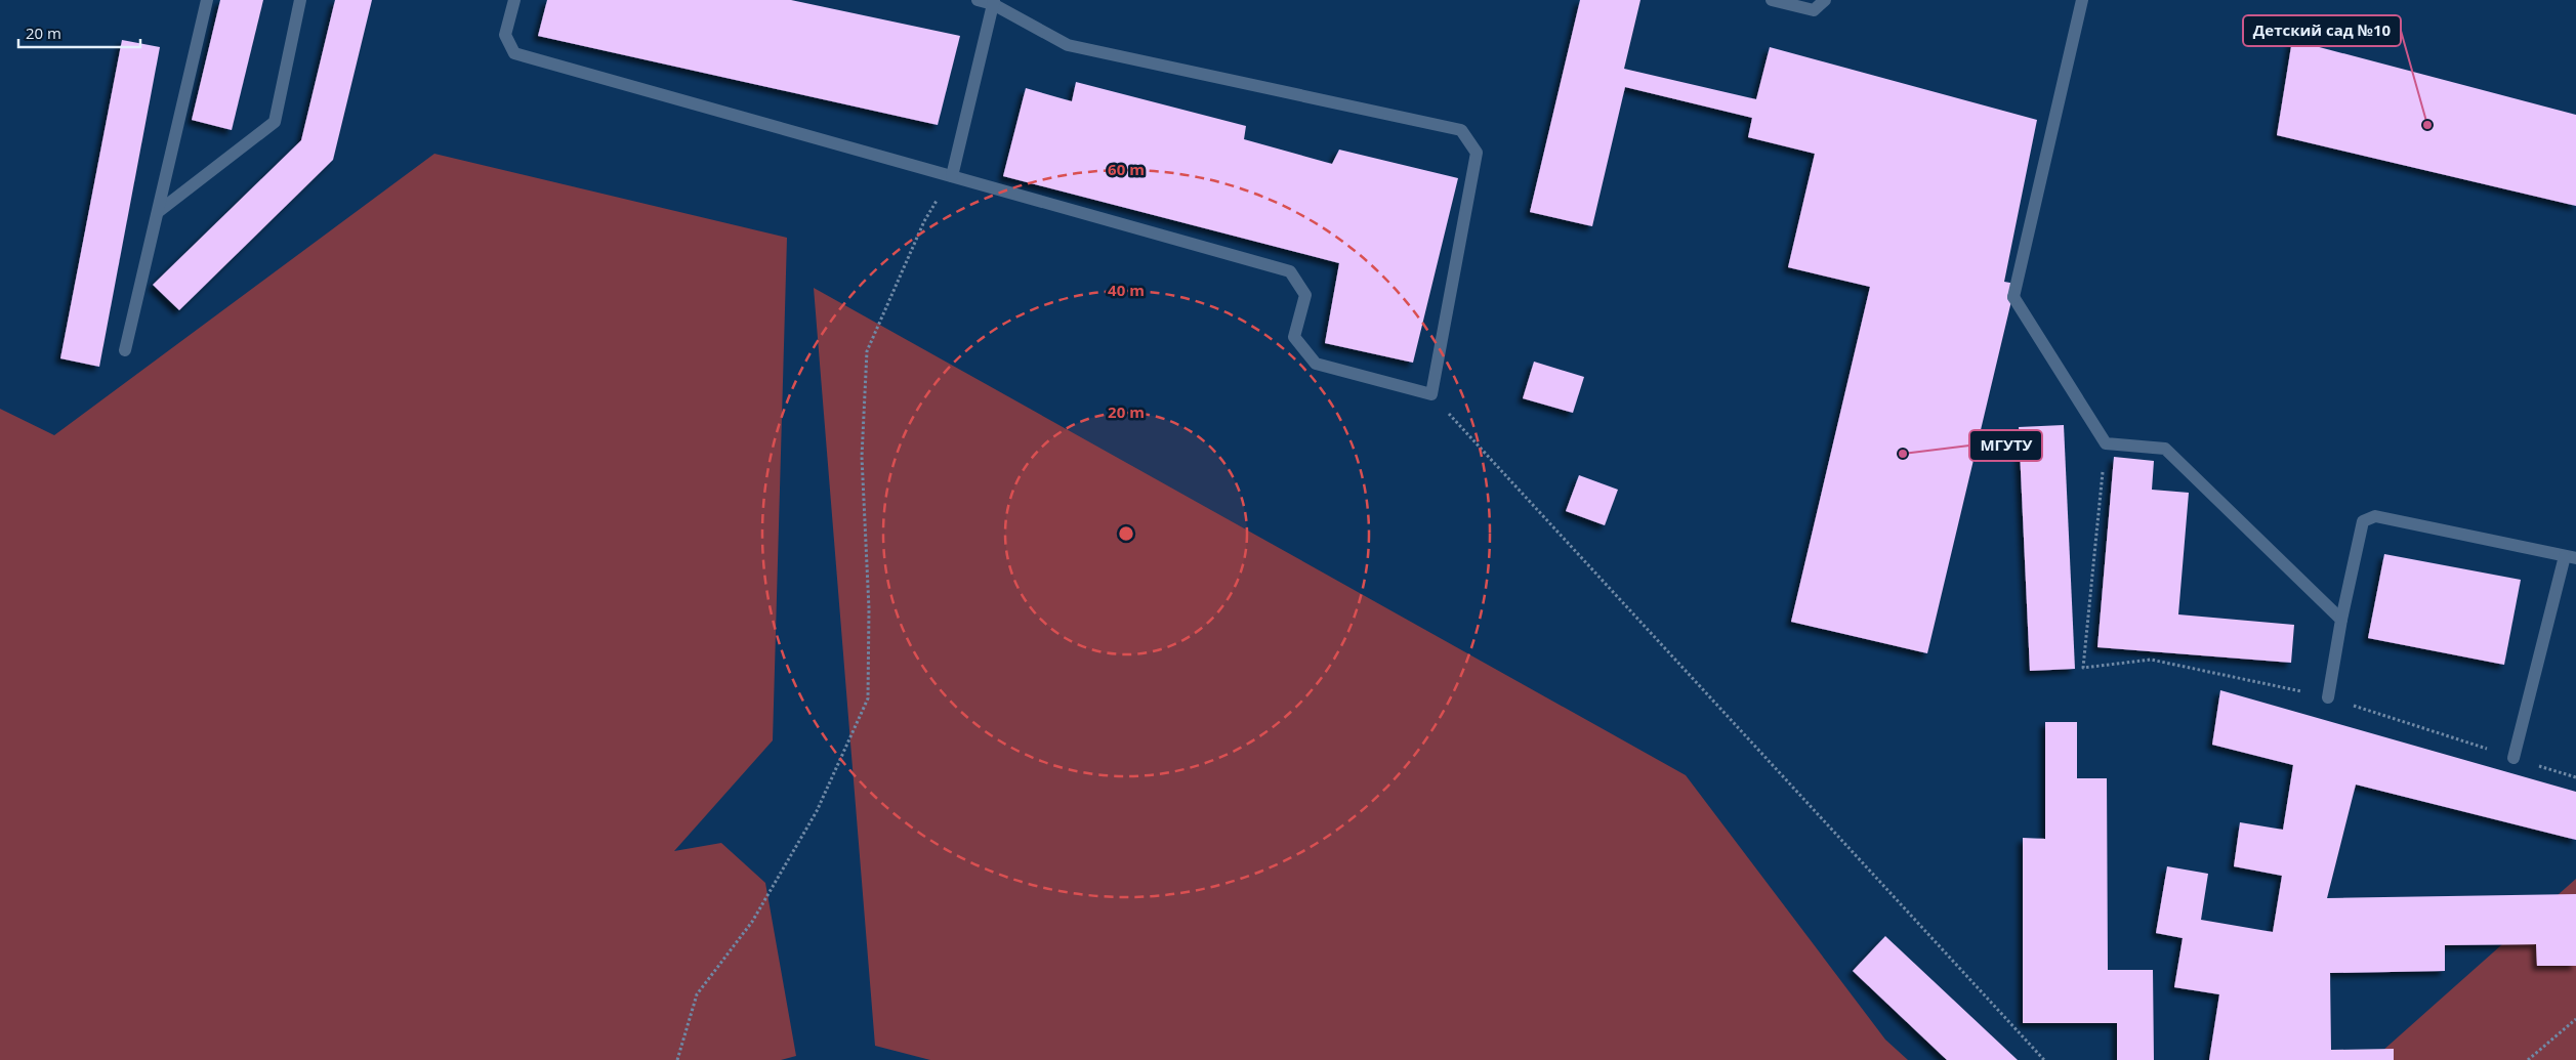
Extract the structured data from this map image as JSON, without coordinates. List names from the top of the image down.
{
  "places": ["Детский сад №10", "МГУТУ"],
  "scale_bar": "20 m",
  "rings": ["60 m", "40 m", "20 m"]
}
